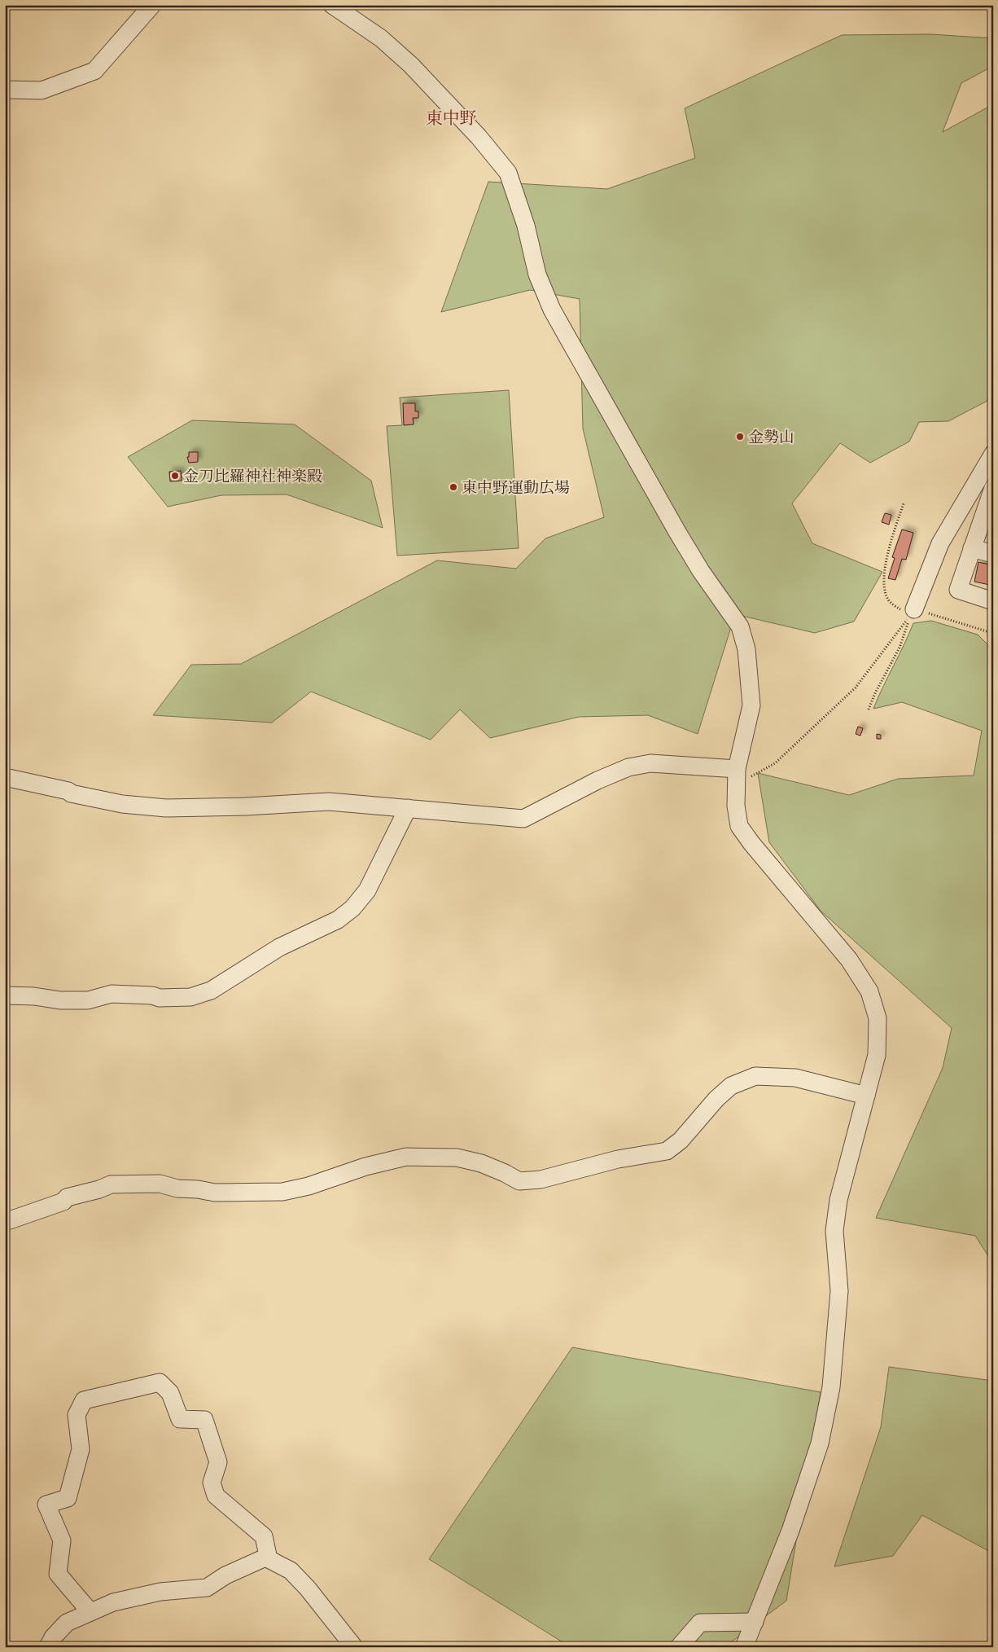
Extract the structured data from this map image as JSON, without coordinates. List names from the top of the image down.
{
  "districts": ["東中野"],
  "places": ["金勢山", "金刀比羅神社神楽殿", "東中野運動広場"]
}
